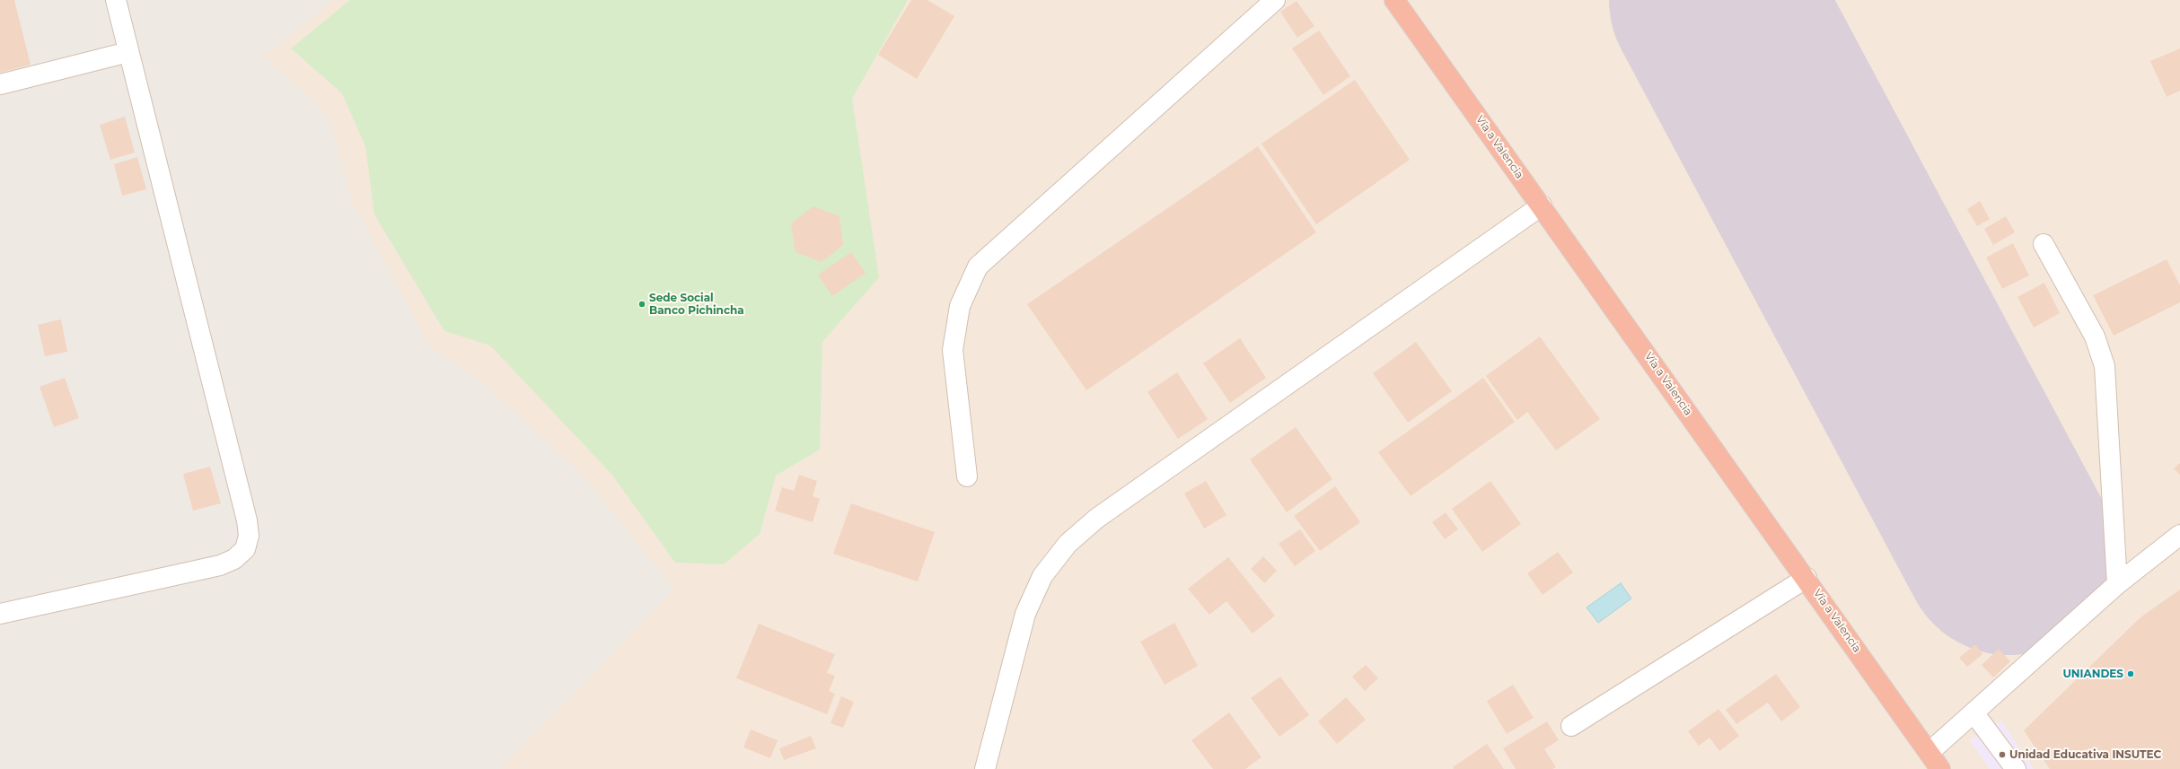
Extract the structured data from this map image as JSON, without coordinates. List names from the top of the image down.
{
  "streets": {
    "highway": ["Vía a Valencia"]
  },
  "places": ["Sede Social Banco Pichincha", "UNIANDES", "Unidad Educativa INSUTEC"]
}
